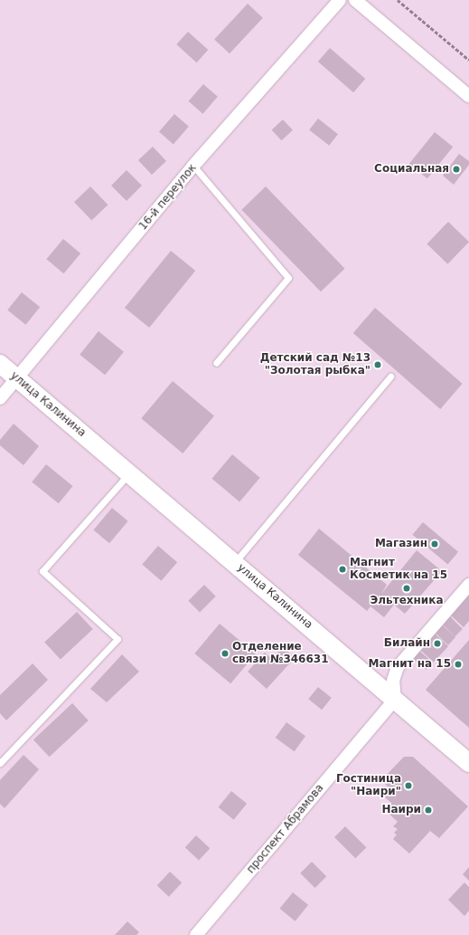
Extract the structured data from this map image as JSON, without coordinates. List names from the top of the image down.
{
  "streets": {
    "main road": ["улица Калинина"],
    "street": ["16-й переулок", "проспект Абрамова"]
  },
  "crossings": [
    ["16-й переулок", "улица Калинина"],
    ["улица Калинина", "проспект Абрамова"]
  ],
  "places": [
    "Социальная",
    "Детский сад №13 \"Золотая рыбка\"",
    "Магазин",
    "Магнит Косметик на 15",
    "Эльтехника",
    "Билайн",
    "Отделение связи №346631",
    "Магнит на 15",
    "Гостиница \"Наири\"",
    "Наири"
  ]
}
